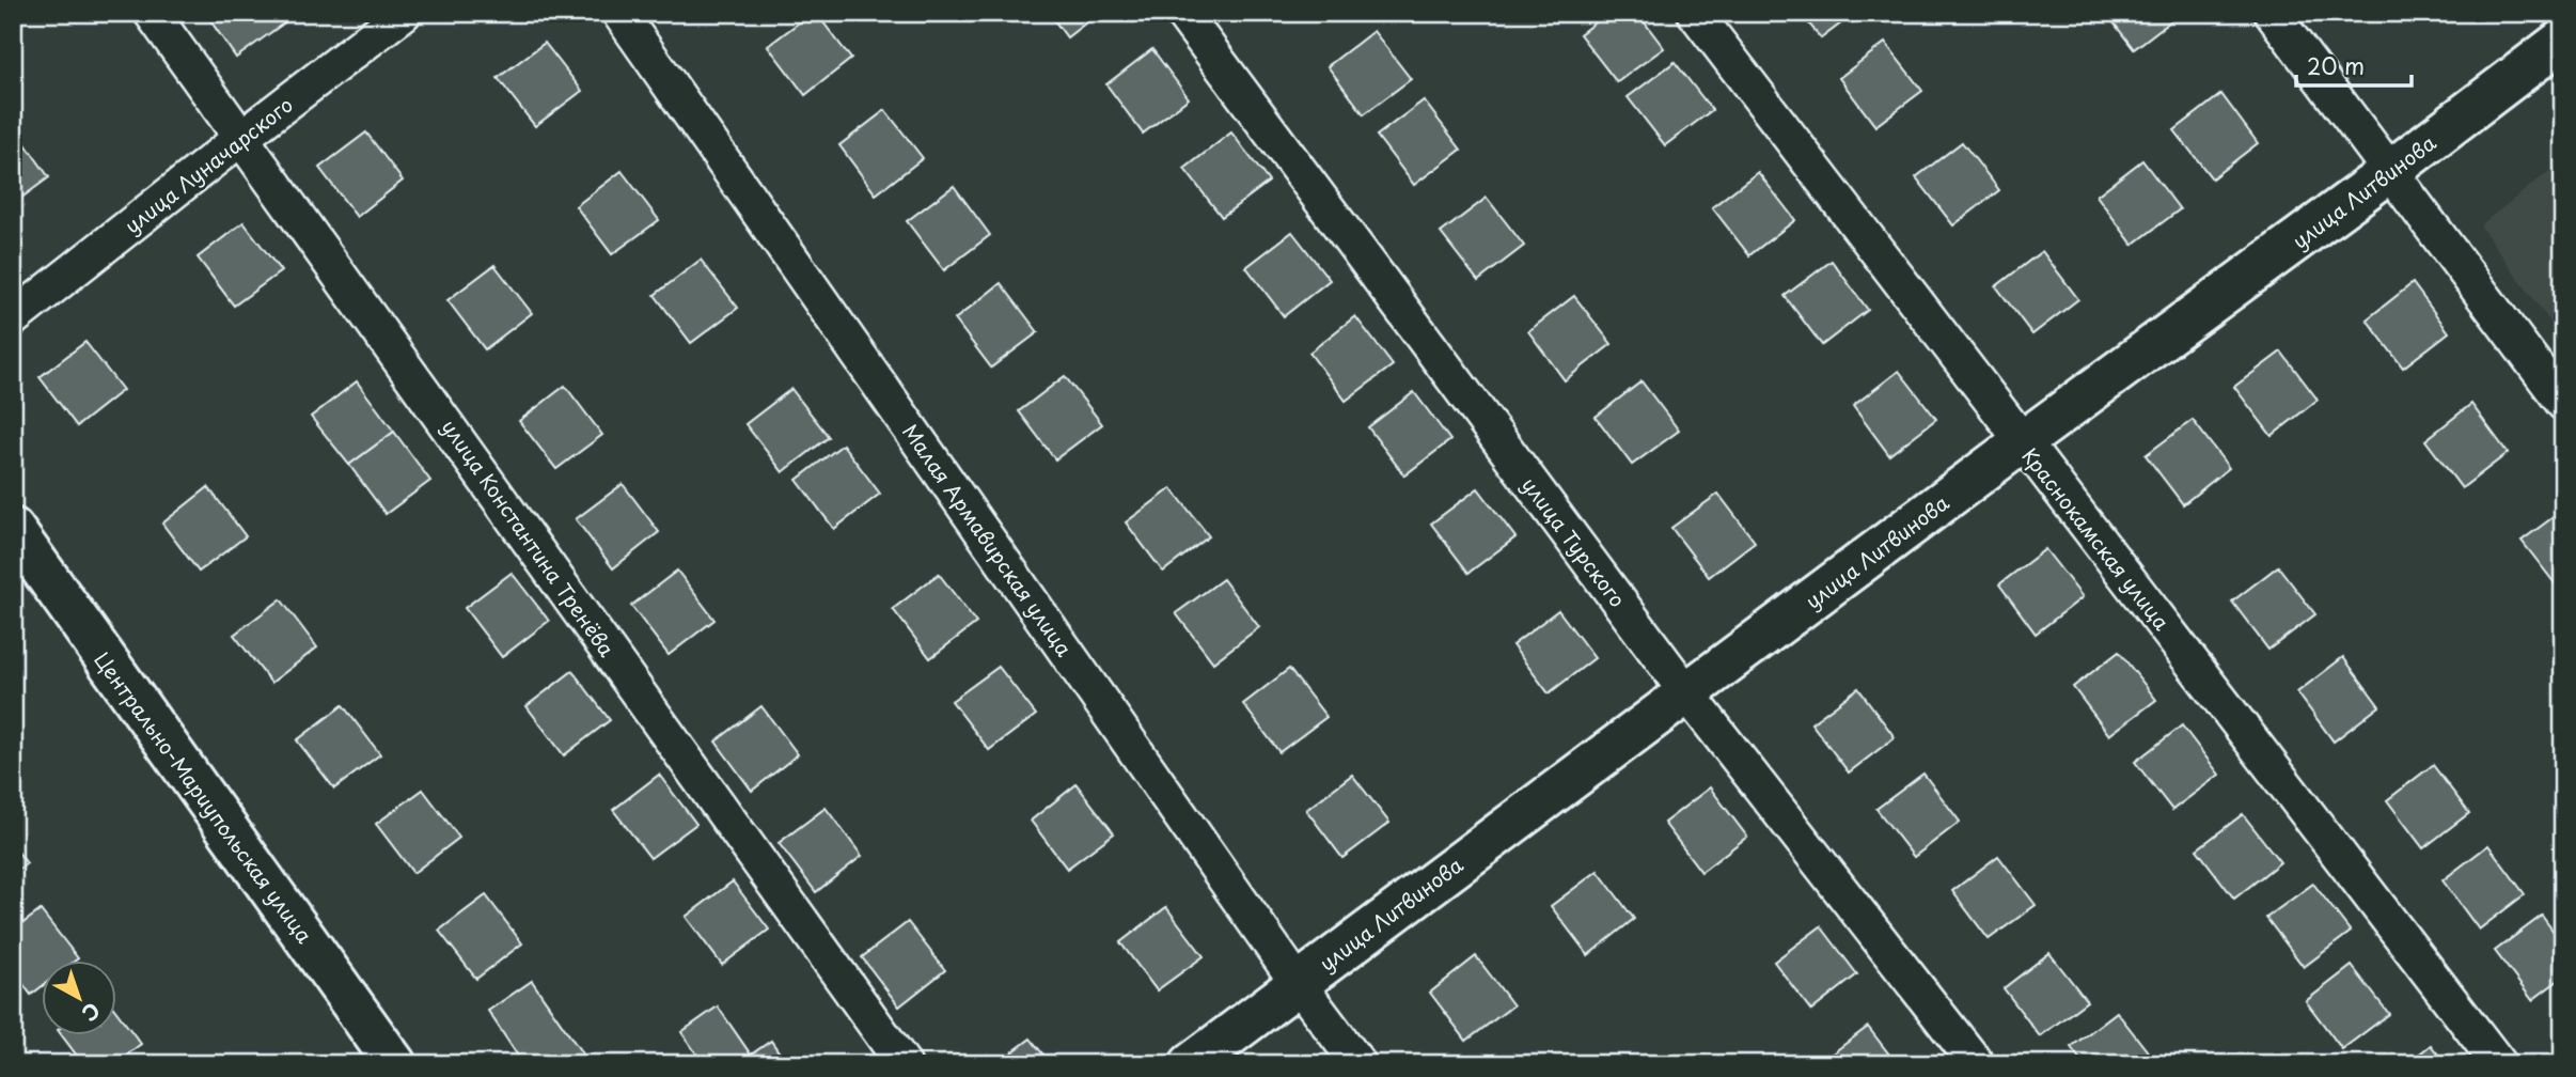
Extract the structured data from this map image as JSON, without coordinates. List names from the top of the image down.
{
  "streets": {
    "street": [
      "улица Луначарского",
      "улица Литвинова",
      "улица Константина Тренёва",
      "Краснокамская улица",
      "Малая Армавирская улица",
      "улица Турского",
      "Центрально-Мариупольская улица"
    ]
  },
  "crossings": [
    ["улица Луначарского", "улица Константина Тренёва"],
    ["улица Литвинова", "Краснокамская улица"],
    ["улица Литвинова", "Малая Армавирская улица"],
    ["улица Литвинова", "улица Турского"]
  ],
  "scale_bar": "20 m",
  "north": "bottom right"
}
